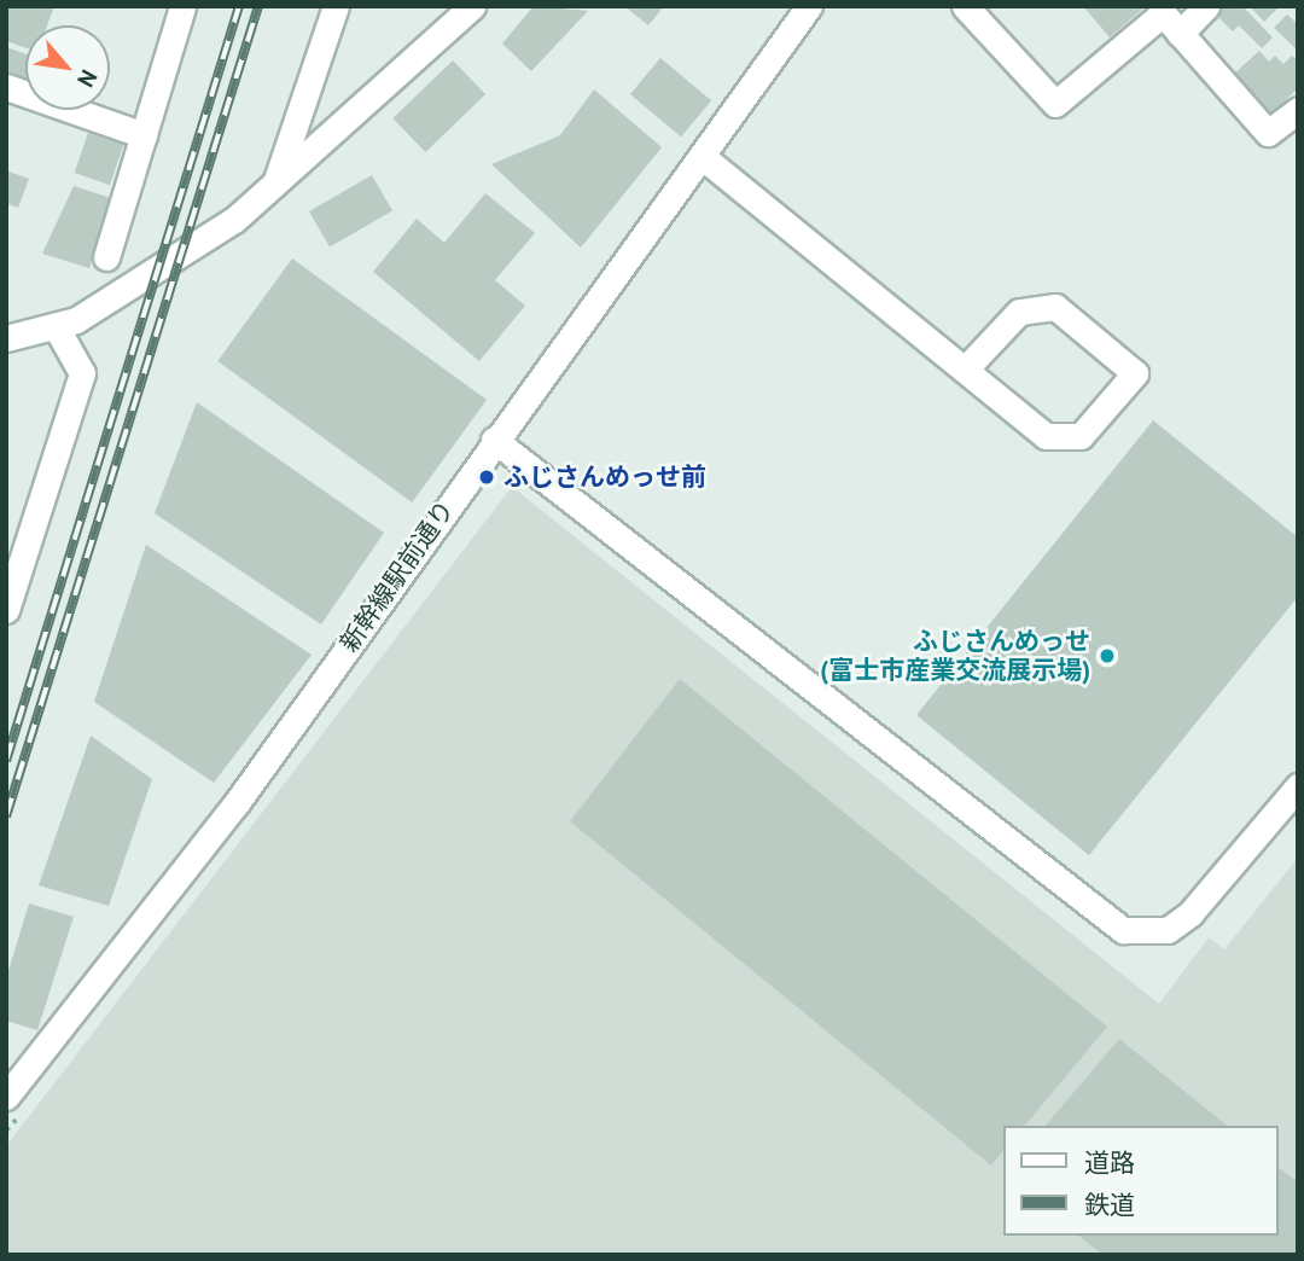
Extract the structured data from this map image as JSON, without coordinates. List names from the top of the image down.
{
  "streets": {
    "street": ["新幹線駅前通り"]
  },
  "places": ["ふじさんめっせ前", "ふじさんめっせ (富士市産業交流展示場)"],
  "legend": ["道路", "鉄道"],
  "north": "bottom right"
}
